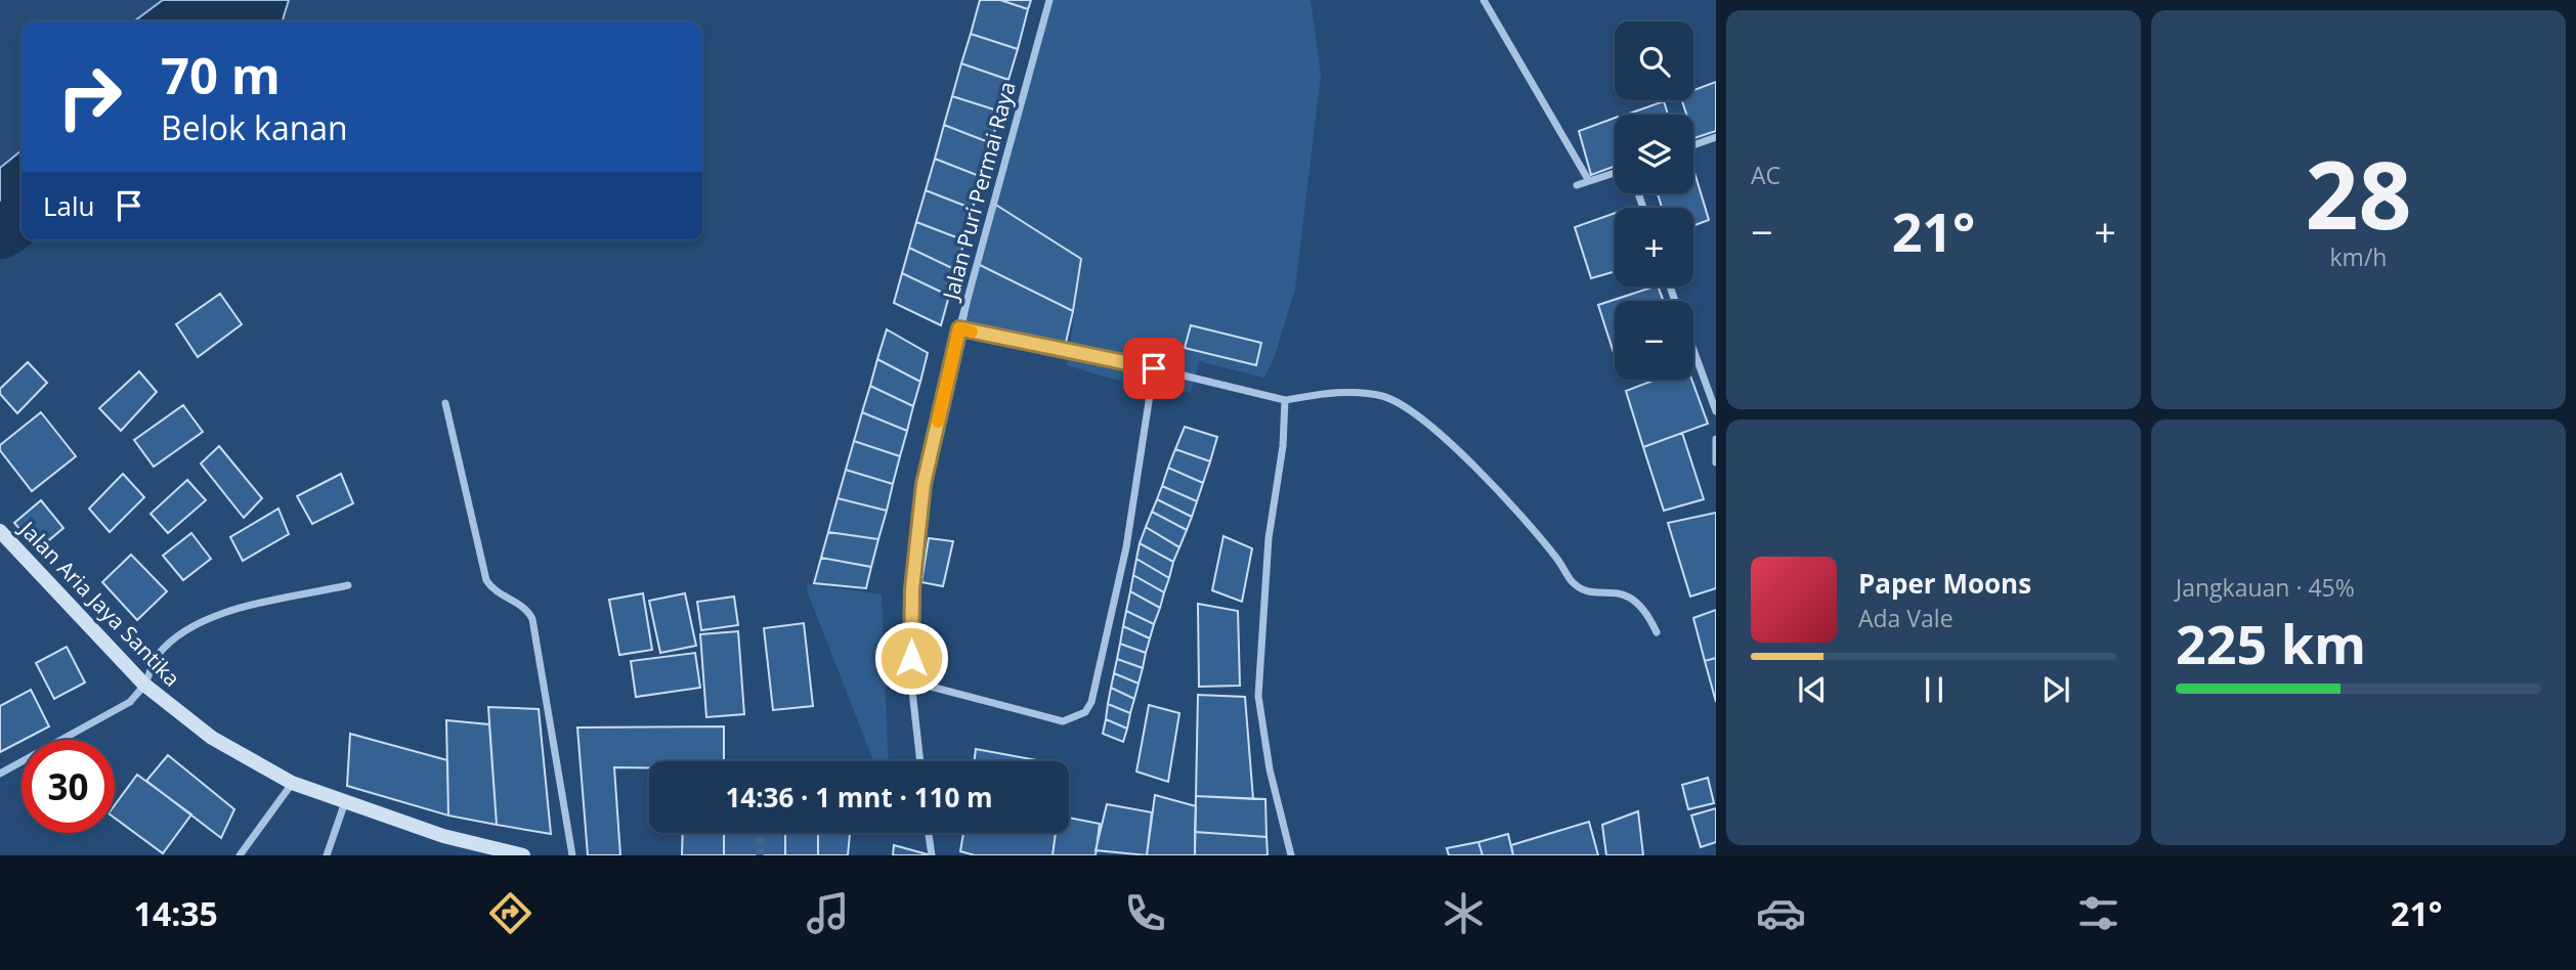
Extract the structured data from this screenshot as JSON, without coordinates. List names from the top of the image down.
{
  "streets": {
    "street": ["Jalan Puri Permai Raya", "Jalan Aria Jaya Santika"]
  },
  "page": {
    "tile": [
      "AC",
      ["28", "km/h"],
      ["Jangkauan · 45%", "225 km"]
    ],
    "map_buttons": ["+", "−"],
    "turn": ["70 m", "Belok kanan"],
    "then": "Lalu",
    "heat": ["−", "21°", "+"],
    "song": ["Paper Moons", "Ada Vale"],
    "limit": "30",
    "trip": "14:36 · 1 mnt · 110 m",
    "tabs": ["14:35", "21°"]
  }
}
